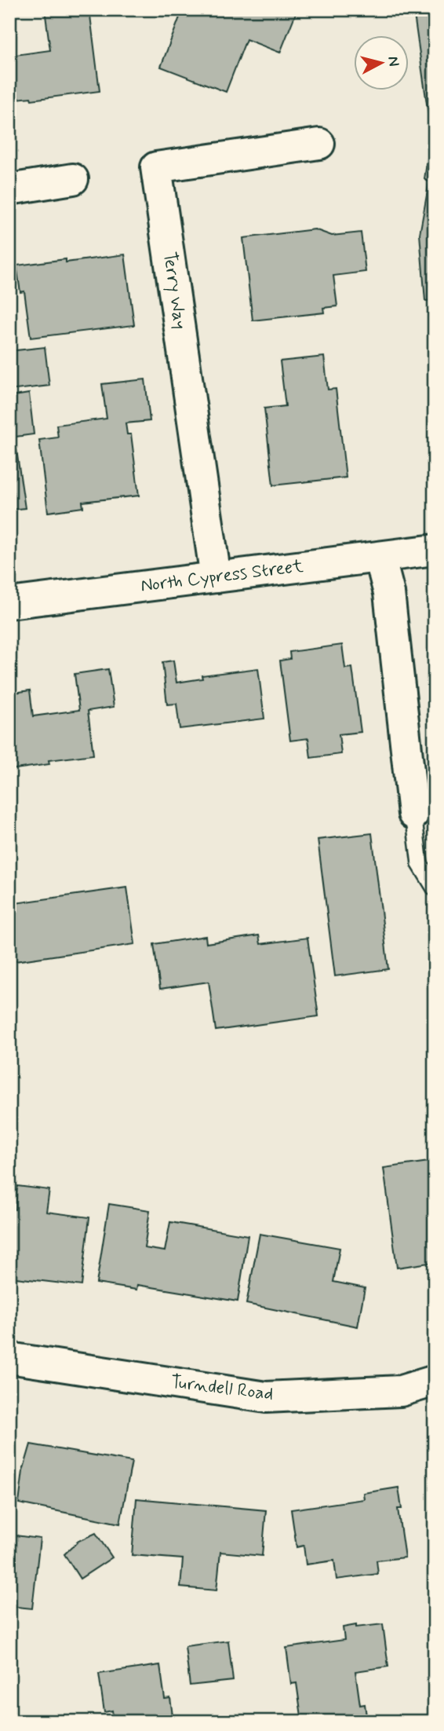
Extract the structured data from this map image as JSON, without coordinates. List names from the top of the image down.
{
  "streets": {
    "street": ["Terry Way", "North Cypress Street", "Turndell Road"]
  },
  "crossings": [
    ["Terry Way", "North Cypress Street"]
  ],
  "north": "right"
}
